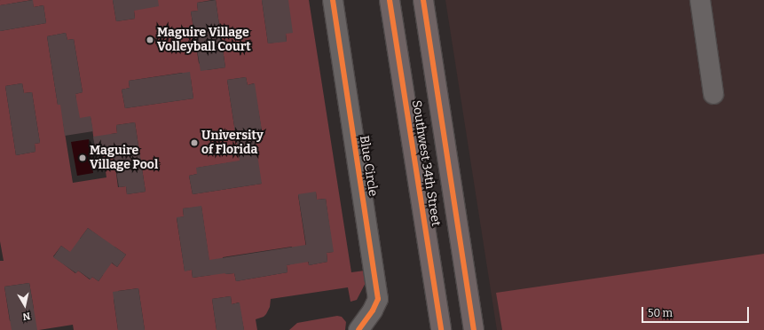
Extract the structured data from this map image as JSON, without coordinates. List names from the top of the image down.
{
  "streets": {
    "main road": ["Southwest 34th Street"],
    "street": ["Blue Circle"]
  },
  "places": ["Maguire Village Volleyball Court", "University of Florida", "Maguire Village Pool"],
  "scale_bar": "50 m",
  "north": "bottom"
}
